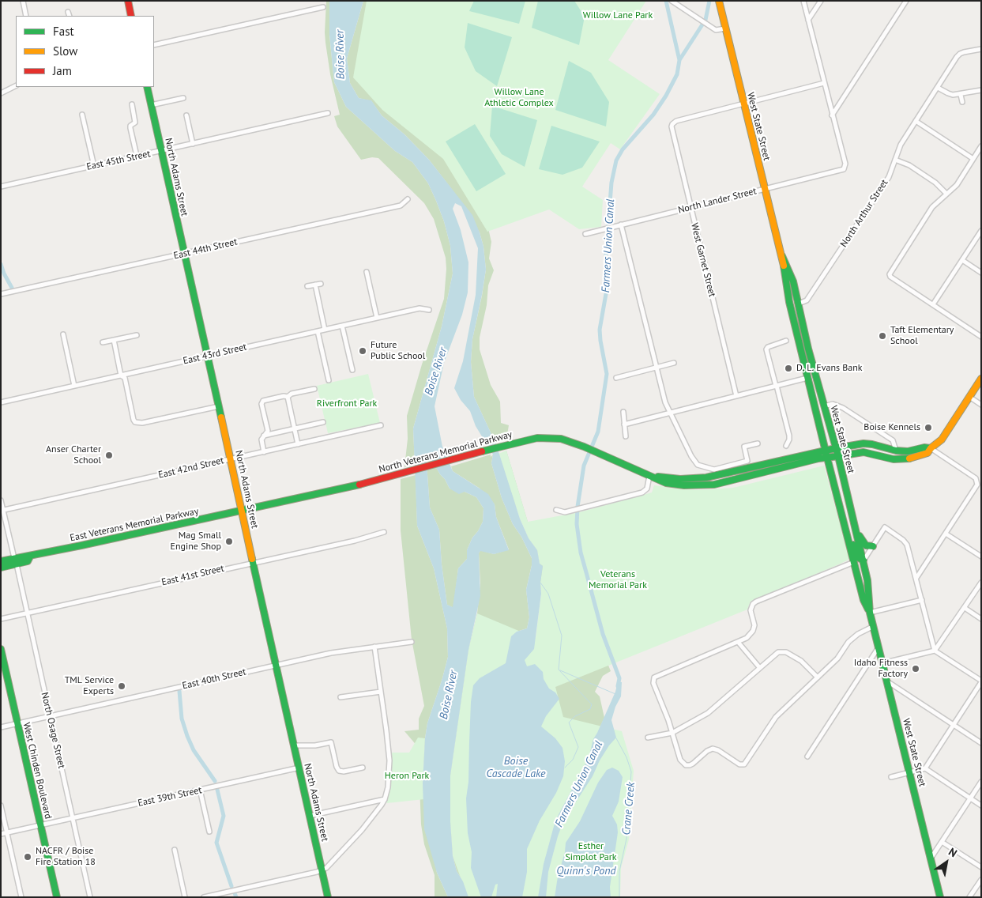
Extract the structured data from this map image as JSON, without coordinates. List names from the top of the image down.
{
  "streets": {
    "main road": [
      "West State Street",
      "North Adams Street",
      "North Veterans Memorial Parkway",
      "East Veterans Memorial Parkway",
      "West Chinden Boulevard"
    ],
    "street": [
      "East 45th Street",
      "North Lander Street",
      "North Arthur Street",
      "East 44th Street",
      "West Garnet Street",
      "East 43rd Street",
      "East 42nd Street",
      "East 41st Street",
      "East 40th Street",
      "North Osage Street",
      "East 39th Street"
    ]
  },
  "crossings": [
    ["West State Street", "North Lander Street"],
    ["West State Street", "North Arthur Street"],
    ["West State Street", "West Garnet Street"],
    ["West State Street", "North Veterans Memorial Parkway"],
    ["East 45th Street", "North Adams Street"],
    ["North Adams Street", "East 44th Street"],
    ["North Adams Street", "East 43rd Street"],
    ["North Adams Street", "North Veterans Memorial Parkway"],
    ["North Adams Street", "East 42nd Street"],
    ["North Adams Street", "East Veterans Memorial Parkway"],
    ["North Adams Street", "East 41st Street"],
    ["North Adams Street", "East 40th Street"],
    ["North Adams Street", "East 39th Street"],
    ["North Lander Street", "West Garnet Street"],
    ["North Veterans Memorial Parkway", "East Veterans Memorial Parkway"],
    ["East 42nd Street", "North Osage Street"],
    ["East Veterans Memorial Parkway", "North Osage Street"],
    ["East 41st Street", "North Osage Street"],
    ["East 40th Street", "North Osage Street"],
    ["East 40th Street", "West Chinden Boulevard"],
    ["North Osage Street", "East 39th Street"],
    ["West Chinden Boulevard", "East 39th Street"]
  ],
  "water": [
    "Boise River",
    "Farmers Union Canal",
    "Boise Cascade Lake",
    "Crane Creek",
    "Quinn's Pond"
  ],
  "parks": [
    "Willow Lane Park",
    "Willow Lane Athletic Complex",
    "Riverfront Park",
    "Veterans Memorial Park",
    "Heron Park",
    "Esther Simplot Park"
  ],
  "places": [
    "Taft Elementary School",
    "Future Public School",
    "D. L. Evans Bank",
    "Boise Kennels",
    "Anser Charter School",
    "Mag Small Engine Shop",
    "Idaho Fitness Factory",
    "TML Service Experts",
    "NACFR / Boise Fire Station 18"
  ],
  "legend": ["Fast", "Slow", "Jam"],
  "north": "top right"
}
